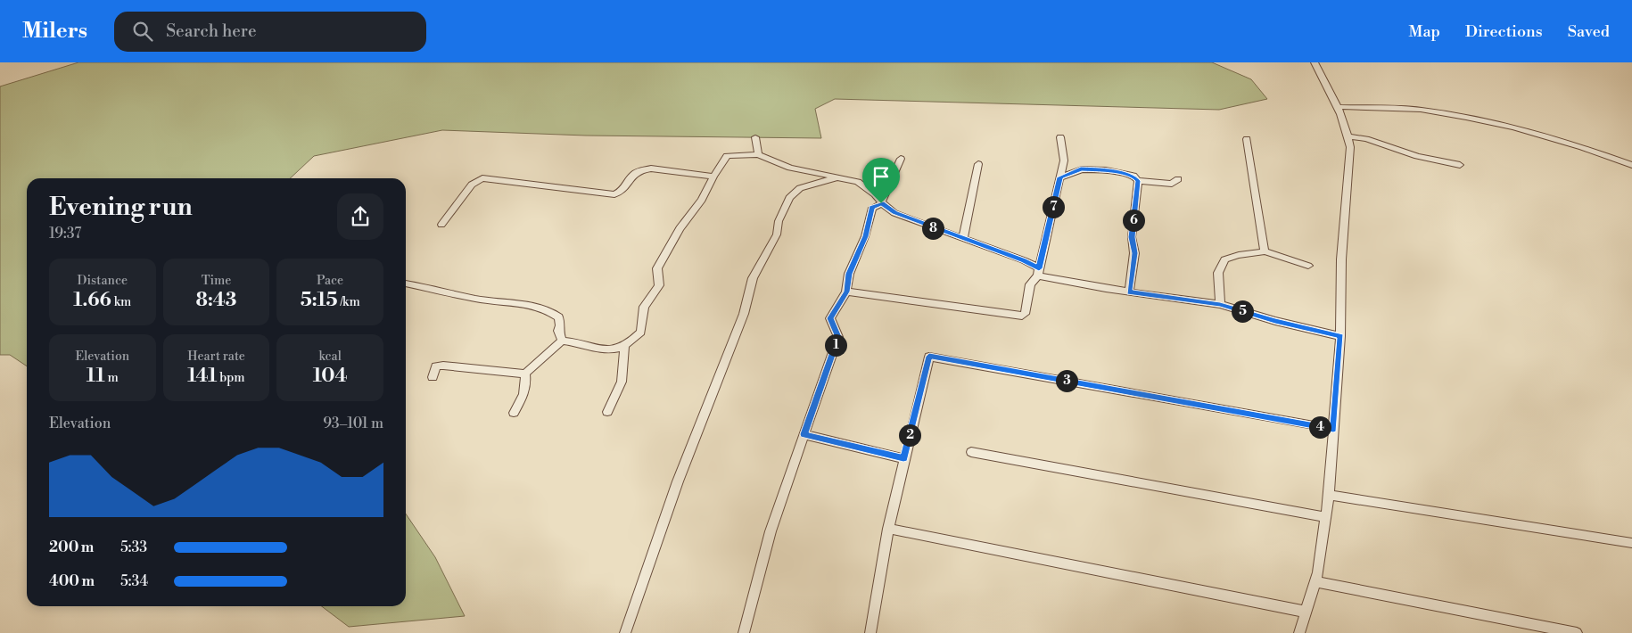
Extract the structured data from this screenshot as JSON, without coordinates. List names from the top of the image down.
{
  "page": {
    "header": "Milers",
    "search": "Search here",
    "nav": ["Map", "Directions", "Saved"],
    "heading": ["Evening run", "19:37"],
    "pins": [
      "7",
      "6",
      "8",
      "5",
      "1",
      "3",
      "4",
      "2"
    ],
    "stats": [
      ["Distance", "1.66 km"],
      ["Time", "8:43"],
      ["Pace", "5:15 /km"],
      ["Elevation", "11 m"],
      ["Heart rate", "141 bpm"],
      ["kcal", "104"]
    ],
    "chart": ["Elevation", "93–101 m"],
    "list": [
      {
        "name": "200 m",
        "note": "5:33"
      },
      {
        "name": "400 m",
        "note": "5:34"
      }
    ]
  }
}
